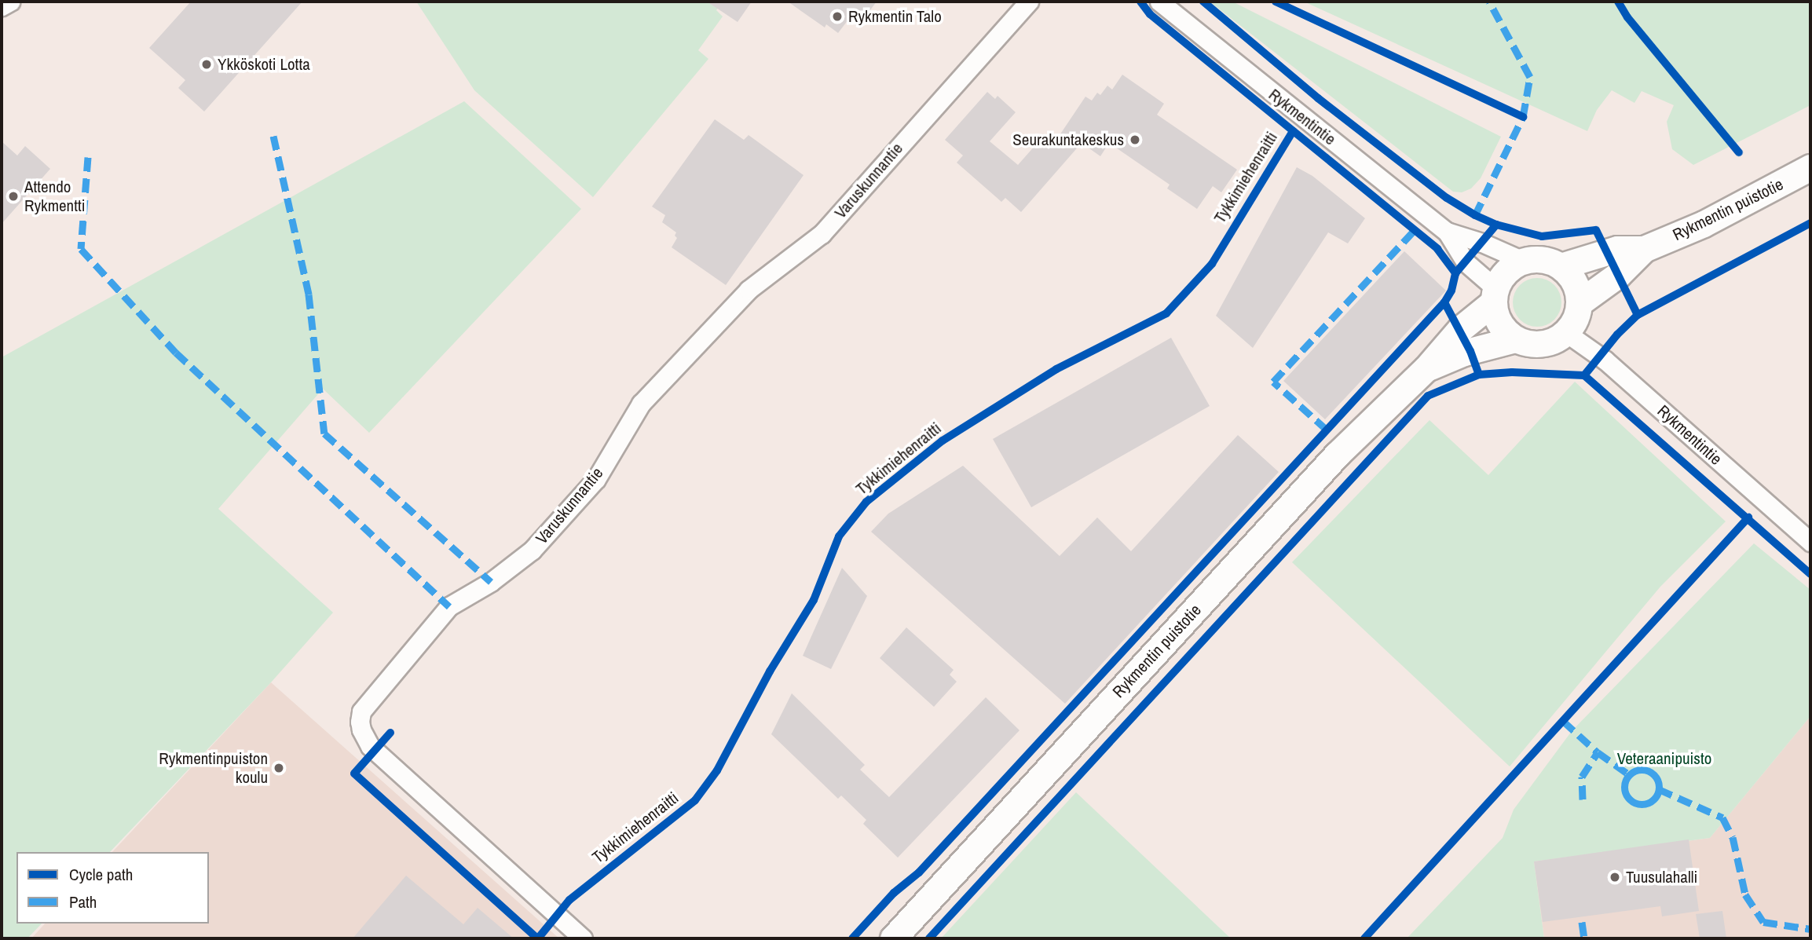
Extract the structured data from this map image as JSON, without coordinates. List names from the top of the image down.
{
  "streets": {
    "street": ["Rykmentintie", "Varuskunnantie", "Rykmentin puistotie"],
    "cycle path": ["Tykkimiehenraitti"]
  },
  "crossings": [
    ["Rykmentintie", "Rykmentin puistotie"]
  ],
  "parks": ["Veteraanipuisto"],
  "places": [
    "Rykmentin Talo",
    "Ykköskoti Lotta",
    "Seurakuntakeskus",
    "Attendo Rykmentti",
    "Rykmentinpuiston koulu",
    "Tuusulahalli"
  ],
  "legend": ["Cycle path", "Path"]
}
